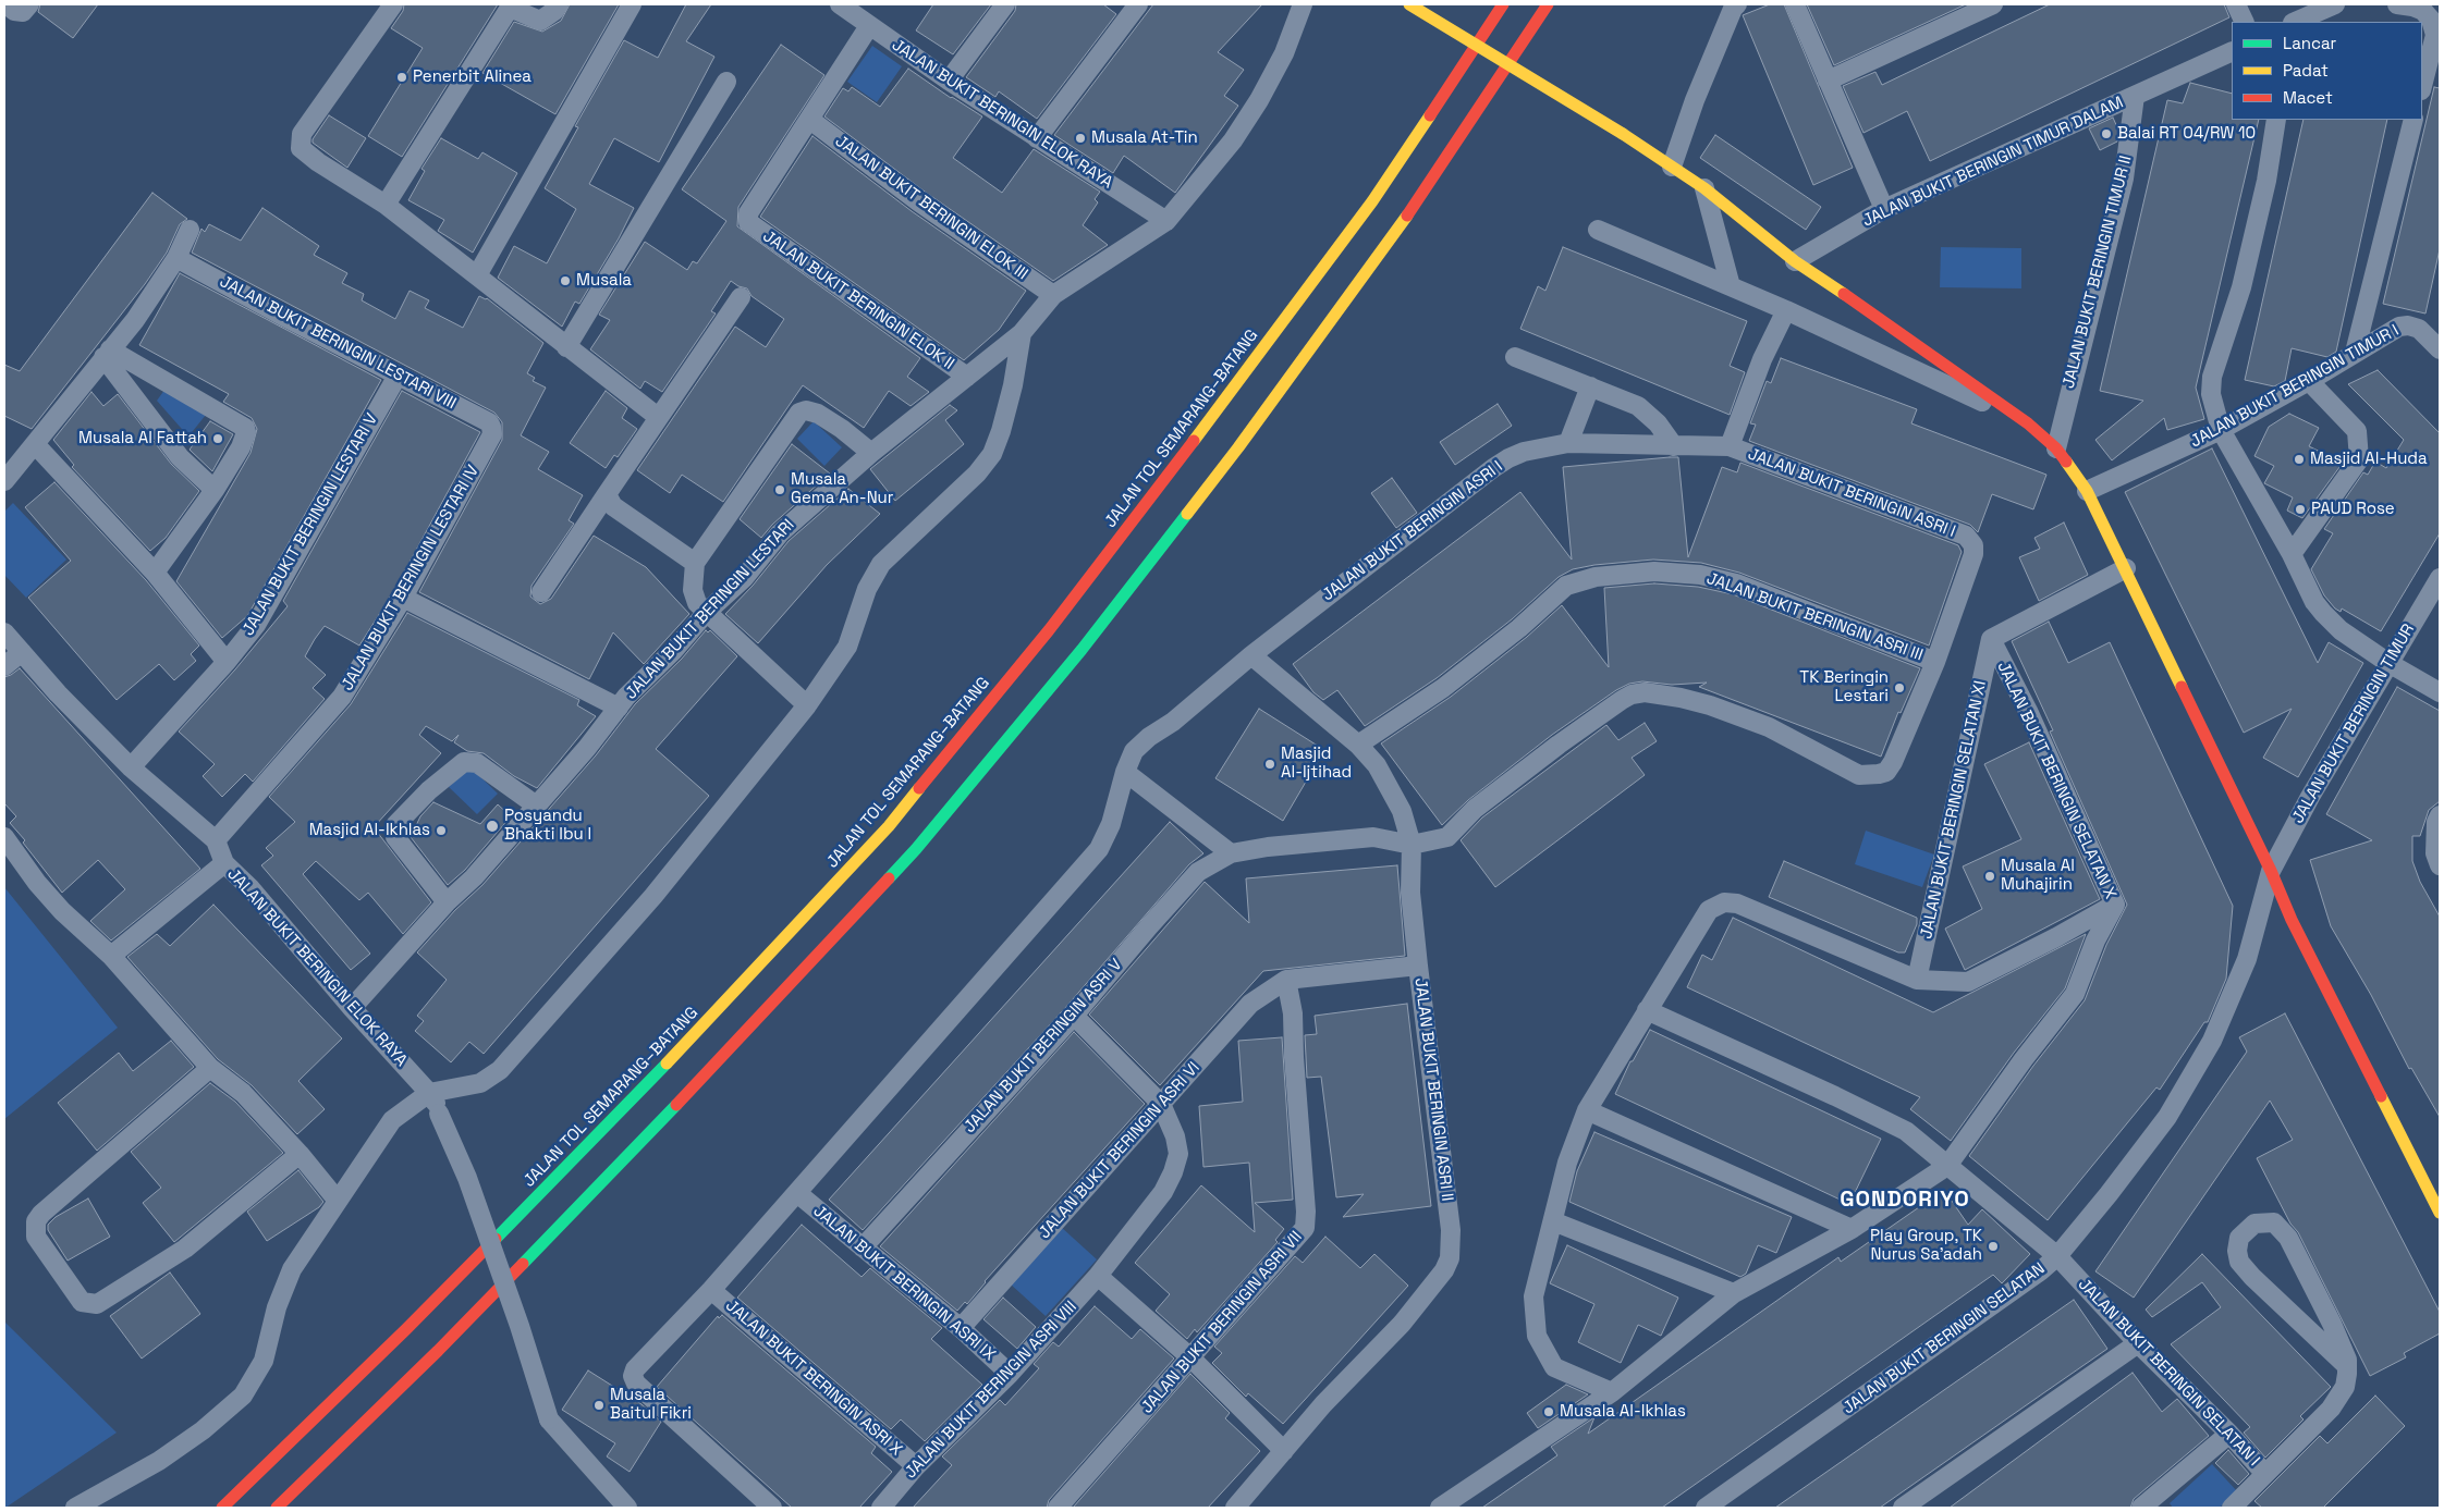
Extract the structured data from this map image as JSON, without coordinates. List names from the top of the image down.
{
  "streets": {
    "main road": ["JALAN TOL SEMARANG–BATANG"],
    "street": [
      "JALAN BUKIT BERINGIN ELOK RAYA",
      "JALAN BUKIT BERINGIN TIMUR DALAM",
      "JALAN BUKIT BERINGIN ELOK III",
      "JALAN BUKIT BERINGIN TIMUR II",
      "JALAN BUKIT BERINGIN ELOK II",
      "JALAN BUKIT BERINGIN LESTARI VIII",
      "JALAN BUKIT BERINGIN TIMUR I",
      "JALAN BUKIT BERINGIN ASRI I",
      "JALAN BUKIT BERINGIN LESTARI V",
      "JALAN BUKIT BERINGIN LESTARI IV",
      "JALAN BUKIT BERINGIN LESTARI",
      "JALAN BUKIT BERINGIN ASRI III",
      "JALAN BUKIT BERINGIN TIMUR",
      "JALAN BUKIT BERINGIN SELATAN X",
      "JALAN BUKIT BERINGIN SELATAN XI",
      "JALAN BUKIT BERINGIN ASRI V",
      "JALAN BUKIT BERINGIN ASRI II",
      "JALAN BUKIT BERINGIN ASRI VI",
      "JALAN BUKIT BERINGIN ASRI IX",
      "JALAN BUKIT BERINGIN ASRI VII",
      "JALAN BUKIT BERINGIN SELATAN",
      "JALAN BUKIT BERINGIN SELATAN I",
      "JALAN BUKIT BERINGIN ASRI X",
      "JALAN BUKIT BERINGIN ASRI VIII"
    ]
  },
  "crossings": [
    ["JALAN BUKIT BERINGIN ELOK RAYA", "JALAN BUKIT BERINGIN LESTARI V"],
    ["JALAN BUKIT BERINGIN ELOK RAYA", "JALAN BUKIT BERINGIN LESTARI IV"],
    ["JALAN BUKIT BERINGIN ELOK RAYA", "JALAN BUKIT BERINGIN LESTARI"],
    ["JALAN BUKIT BERINGIN TIMUR DALAM", "JALAN BUKIT BERINGIN TIMUR II"],
    ["JALAN BUKIT BERINGIN ELOK III", "JALAN BUKIT BERINGIN ELOK II"],
    ["JALAN BUKIT BERINGIN ELOK III", "JALAN BUKIT BERINGIN LESTARI"],
    ["JALAN BUKIT BERINGIN ELOK II", "JALAN BUKIT BERINGIN LESTARI"],
    ["JALAN BUKIT BERINGIN LESTARI VIII", "JALAN BUKIT BERINGIN LESTARI V"],
    ["JALAN BUKIT BERINGIN LESTARI VIII", "JALAN BUKIT BERINGIN LESTARI IV"],
    ["JALAN BUKIT BERINGIN ASRI I", "JALAN BUKIT BERINGIN ASRI III"],
    ["JALAN BUKIT BERINGIN ASRI I", "JALAN BUKIT BERINGIN ASRI II"],
    ["JALAN BUKIT BERINGIN ASRI I", "JALAN BUKIT BERINGIN ASRI IX"],
    ["JALAN BUKIT BERINGIN ASRI I", "JALAN BUKIT BERINGIN ASRI X"],
    ["JALAN BUKIT BERINGIN ASRI III", "JALAN BUKIT BERINGIN ASRI V"],
    ["JALAN BUKIT BERINGIN ASRI III", "JALAN BUKIT BERINGIN ASRI II"],
    ["JALAN BUKIT BERINGIN TIMUR", "JALAN BUKIT BERINGIN SELATAN"],
    ["JALAN BUKIT BERINGIN SELATAN X", "JALAN BUKIT BERINGIN SELATAN XI"],
    ["JALAN BUKIT BERINGIN SELATAN X", "JALAN BUKIT BERINGIN SELATAN I"],
    ["JALAN BUKIT BERINGIN ASRI V", "JALAN BUKIT BERINGIN ASRI II"],
    ["JALAN BUKIT BERINGIN ASRI V", "JALAN BUKIT BERINGIN ASRI IX"],
    ["JALAN BUKIT BERINGIN ASRI VI", "JALAN BUKIT BERINGIN ASRI IX"],
    ["JALAN BUKIT BERINGIN ASRI VI", "JALAN BUKIT BERINGIN ASRI VII"],
    ["JALAN BUKIT BERINGIN ASRI VI", "JALAN BUKIT BERINGIN ASRI VIII"],
    ["JALAN BUKIT BERINGIN ASRI IX", "JALAN BUKIT BERINGIN ASRI VIII"],
    ["JALAN BUKIT BERINGIN SELATAN", "JALAN BUKIT BERINGIN SELATAN I"],
    ["JALAN BUKIT BERINGIN ASRI X", "JALAN BUKIT BERINGIN ASRI VIII"]
  ],
  "districts": ["GONDORIYO"],
  "places": [
    "Penerbit Alinea",
    "Balai RT 04/RW 10",
    "Musala At-Tin",
    "Musala",
    "Musala Al Fattah",
    "Masjid Al-Huda",
    "Musala Gema An-Nur",
    "PAUD Rose",
    "TK Beringin Lestari",
    "Masjid Al-Ijtihad",
    "Posyandu Bhakti Ibu I",
    "Masjid Al-Ikhlas",
    "Musala Al Muhajirin",
    "Play Group, TK Nurus Sa'adah",
    "Musala Baitul Fikri",
    "Musala Al-Ikhlas"
  ],
  "legend": ["Lancar", "Padat", "Macet"]
}
